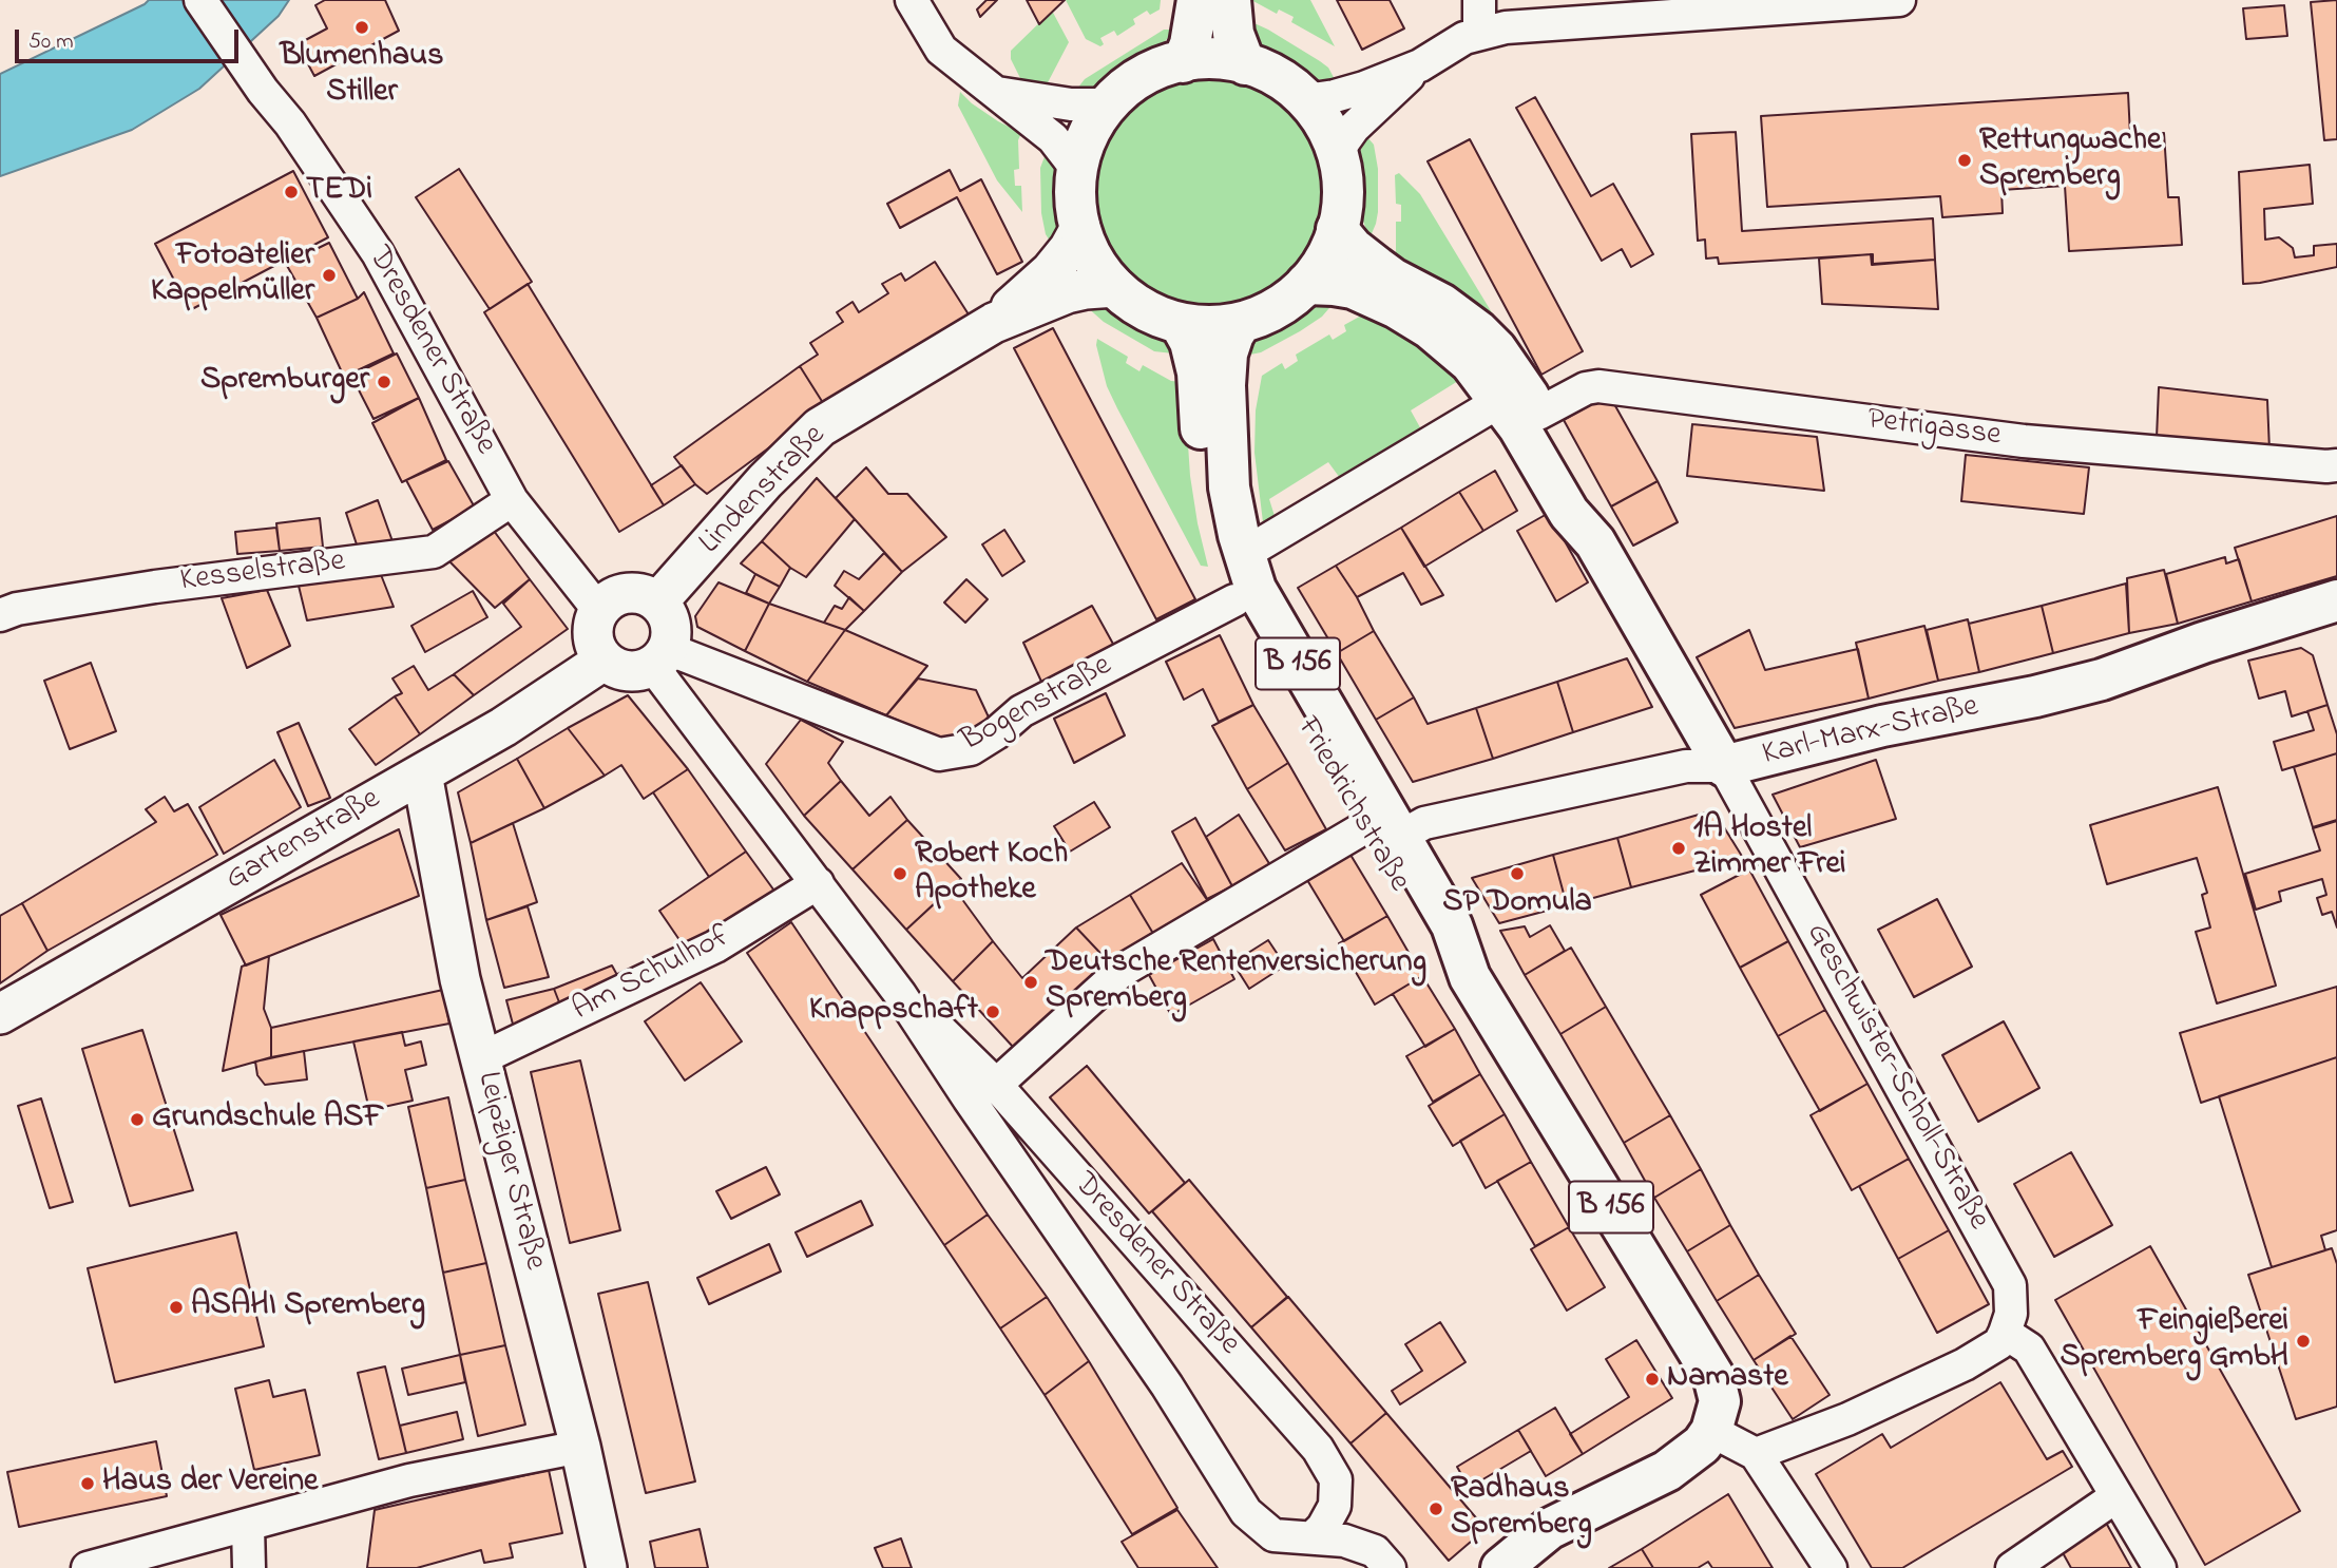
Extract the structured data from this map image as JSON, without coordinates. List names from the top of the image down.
{
  "streets": {
    "main road": [
      "B 156",
      "Karl-Marx-Straße",
      "Friedrichstraße",
      "Geschwister-Scholl-Straße"
    ],
    "street": [
      "Dresdener Straße",
      "Petrigasse",
      "Lindenstraße",
      "Kesselstraße",
      "Bogenstraße",
      "Gartenstraße",
      "Am Schulhof",
      "Leipziger Straße"
    ]
  },
  "crossings": [
    ["Dresdener Straße", "Lindenstraße"],
    ["Dresdener Straße", "Kesselstraße"],
    ["Dresdener Straße", "Bogenstraße"],
    ["Dresdener Straße", "Karl-Marx-Straße"],
    ["Dresdener Straße", "Gartenstraße"],
    ["Dresdener Straße", "Am Schulhof"],
    ["Petrigasse", "Geschwister-Scholl-Straße"],
    ["Lindenstraße", "Bogenstraße"],
    ["Lindenstraße", "Gartenstraße"],
    ["Bogenstraße", "Friedrichstraße"],
    ["Bogenstraße", "Gartenstraße"],
    ["Karl-Marx-Straße", "Friedrichstraße"],
    ["Karl-Marx-Straße", "Geschwister-Scholl-Straße"],
    ["Gartenstraße", "Leipziger Straße"],
    ["Am Schulhof", "Leipziger Straße"]
  ],
  "places": [
    "Blumenhaus Stiller",
    "Rettungwache Spremberg",
    "TEDi",
    "Fotoatelier Kappelmüller",
    "Spremburger",
    "1A Hostel Zimmer Frei",
    "Robert Koch Apotheke",
    "SP Domula",
    "Deutsche Rentenversicherung Spremberg",
    "Knappschaft",
    "Grundschule ASF",
    "ASAHI Spremberg",
    "Feingießerei Spremberg GmbH",
    "Namaste",
    "Haus der Vereine",
    "Radhaus Spremberg"
  ],
  "scale_bar": "50 m"
}
